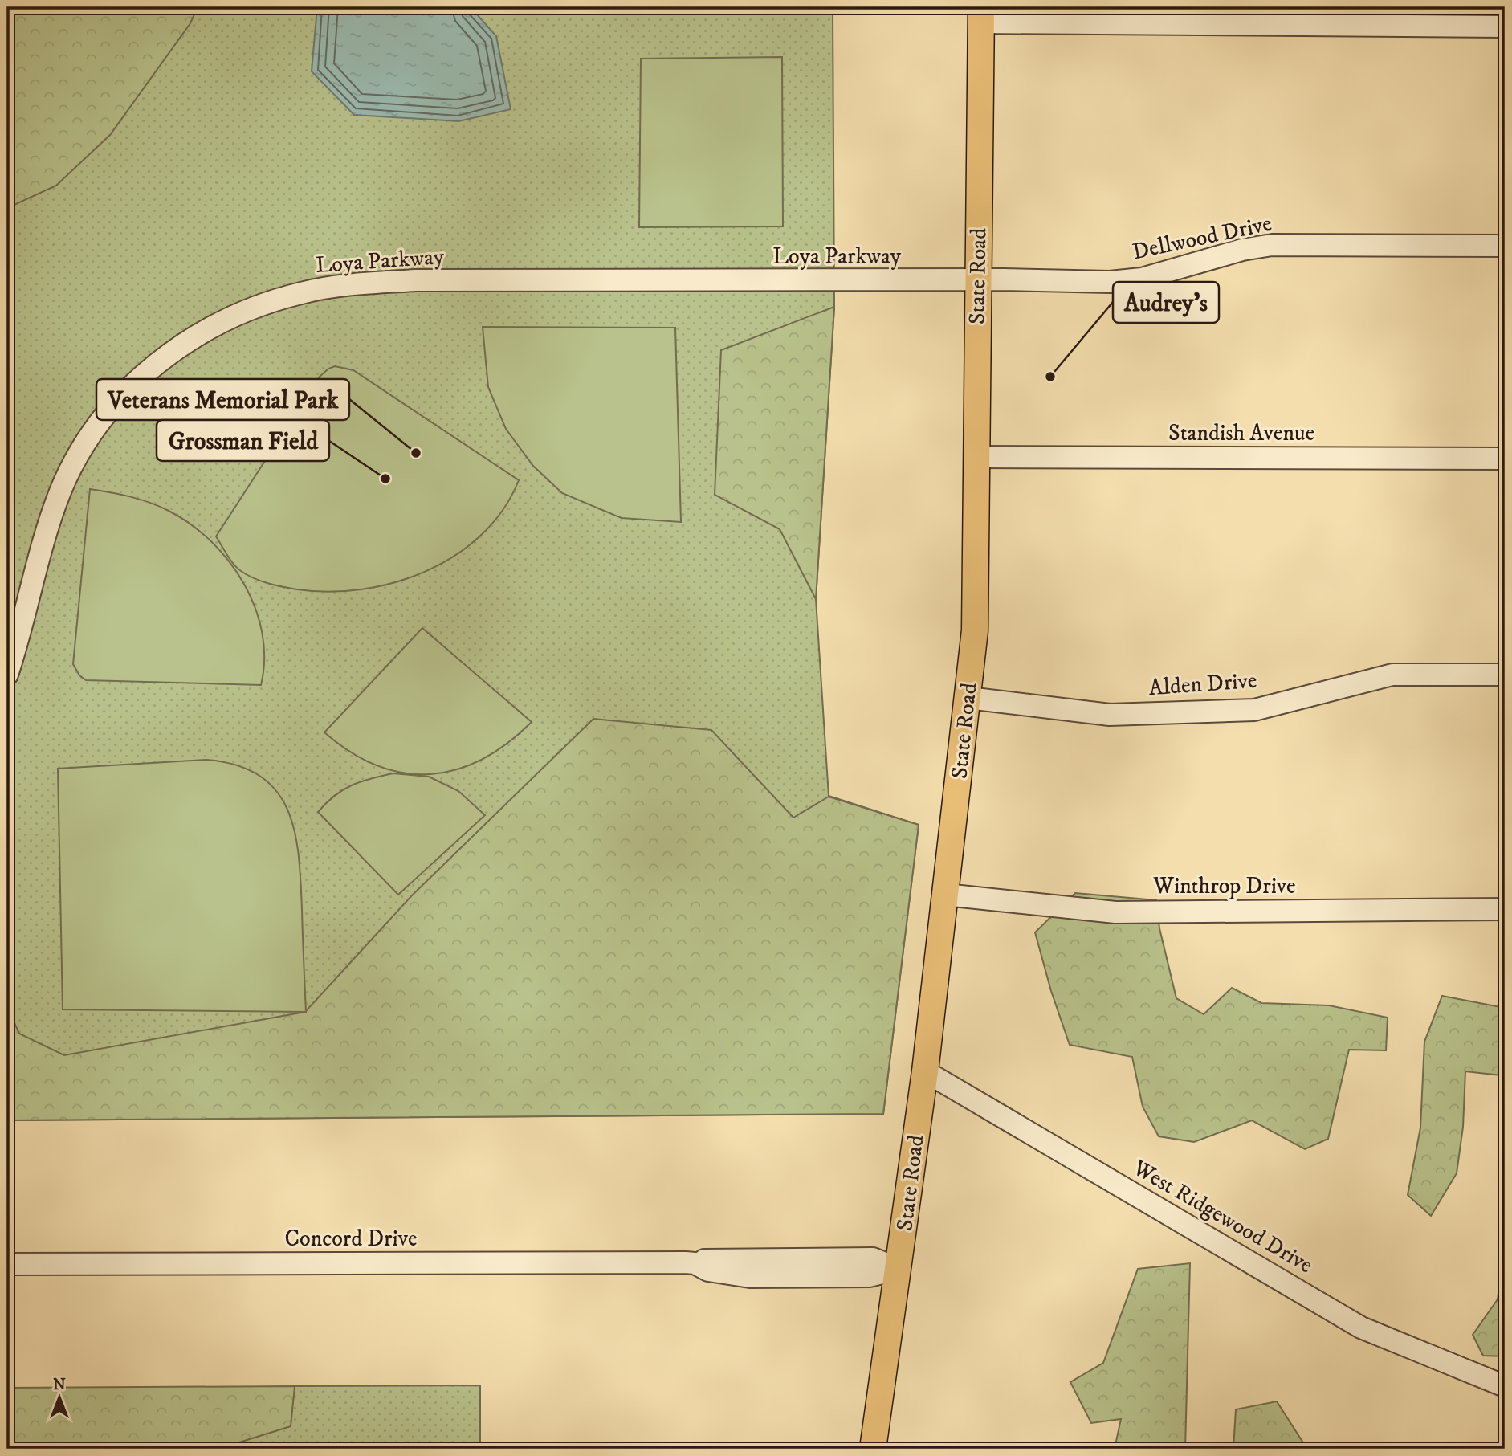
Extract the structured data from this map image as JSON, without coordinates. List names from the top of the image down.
{
  "streets": {
    "main road": ["State Road"],
    "street": [
      "Dellwood Drive",
      "Loya Parkway",
      "Standish Avenue",
      "Alden Drive",
      "Winthrop Drive",
      "West Ridgewood Drive",
      "Concord Drive"
    ]
  },
  "crossings": [
    ["Dellwood Drive", "Loya Parkway"],
    ["Dellwood Drive", "State Road"],
    ["Loya Parkway", "State Road"],
    ["State Road", "Standish Avenue"],
    ["State Road", "Alden Drive"],
    ["State Road", "Winthrop Drive"],
    ["State Road", "West Ridgewood Drive"],
    ["State Road", "Concord Drive"]
  ],
  "places": ["Audrey's", "Veterans Memorial Park", "Grossman Field"],
  "north": "top"
}
